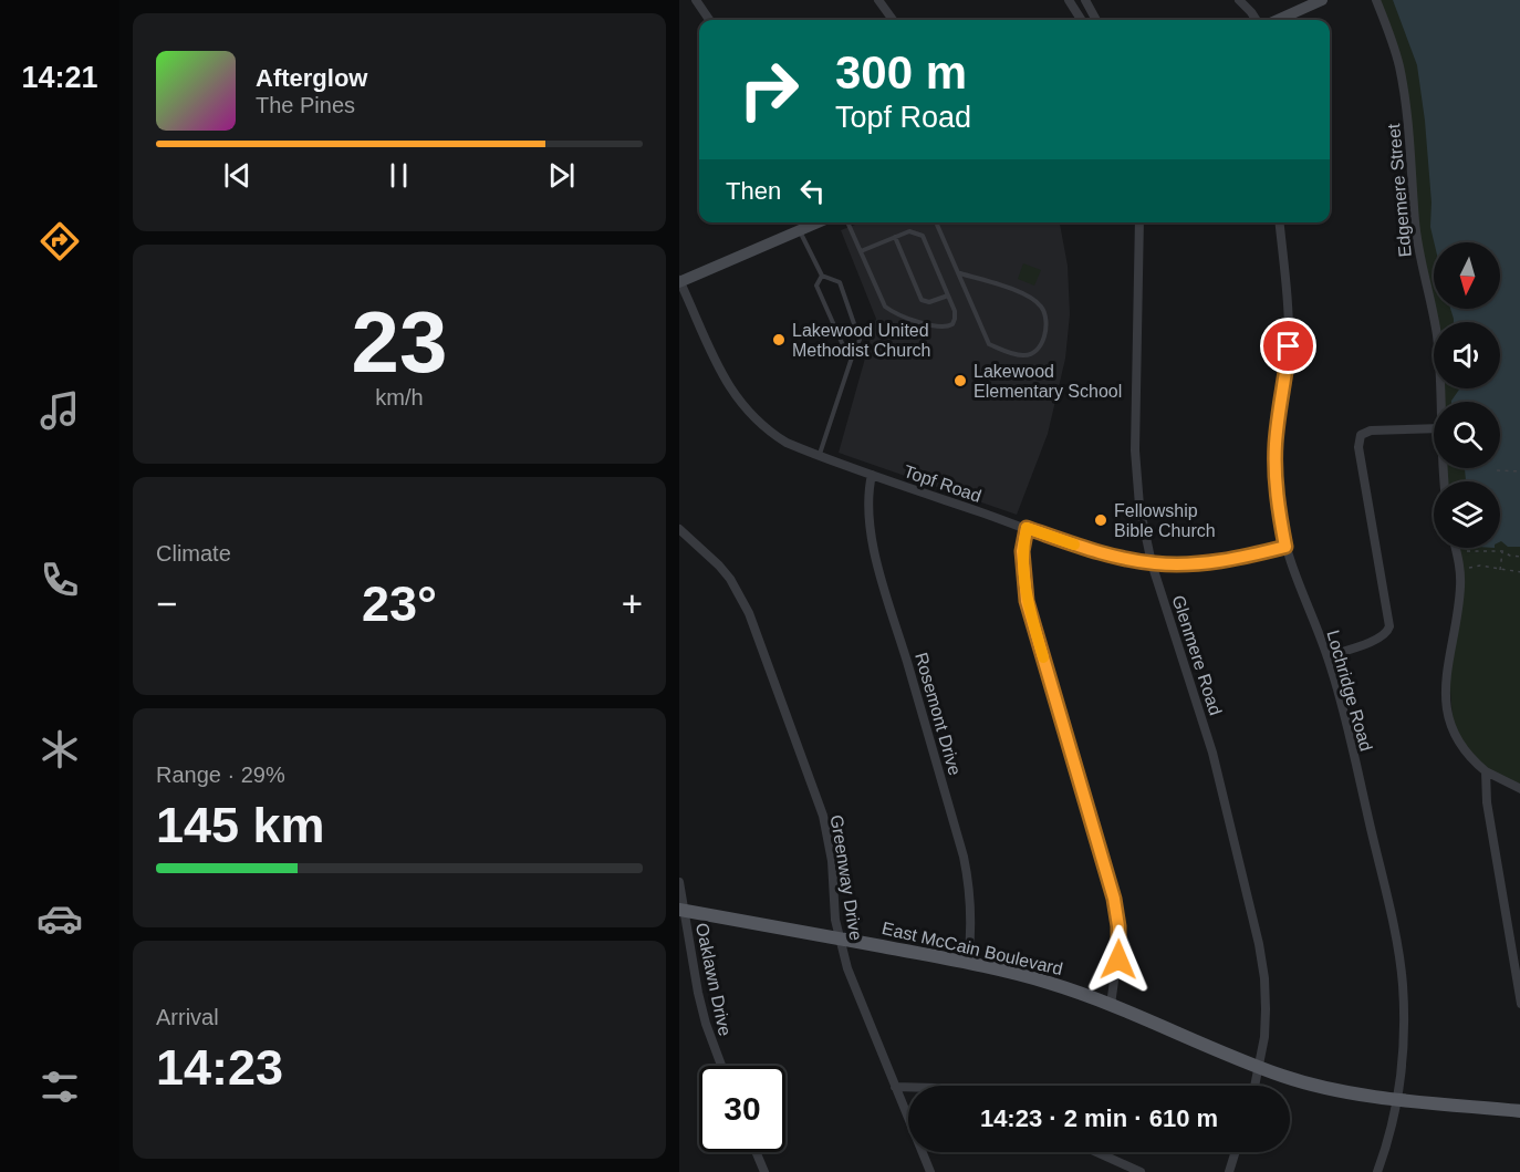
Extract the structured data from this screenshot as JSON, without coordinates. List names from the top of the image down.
{
  "streets": {
    "main road": ["East McCain Boulevard"],
    "street": [
      "Edgemere Street",
      "Topf Road",
      "Glenmere Road",
      "Lochridge Road",
      "Rosemont Drive",
      "Greenway Drive",
      "Oaklawn Drive"
    ]
  },
  "crossings": [
    ["Topf Road", "Glenmere Road"],
    ["Topf Road", "Lochridge Road"],
    ["Topf Road", "Rosemont Drive"],
    ["Glenmere Road", "East McCain Boulevard"],
    ["Lochridge Road", "East McCain Boulevard"],
    ["Rosemont Drive", "East McCain Boulevard"],
    ["Greenway Drive", "East McCain Boulevard"],
    ["East McCain Boulevard", "Oaklawn Drive"]
  ],
  "places": ["Lakewood United Methodist Church", "Lakewood Elementary School", "Fellowship Bible Church"],
  "north": "bottom",
  "page": {
    "tabs": "14:21",
    "turn": ["300 m", "Topf Road"],
    "song": ["Afterglow", "The Pines"],
    "then": "Then",
    "tile": [
      ["23", "km/h"],
      "Climate",
      ["Range · 29%", "145 km"],
      ["Arrival", "14:23"]
    ],
    "heat": ["−", "23°", "+"],
    "limit": "30",
    "trip": "14:23 · 2 min · 610 m"
  }
}
